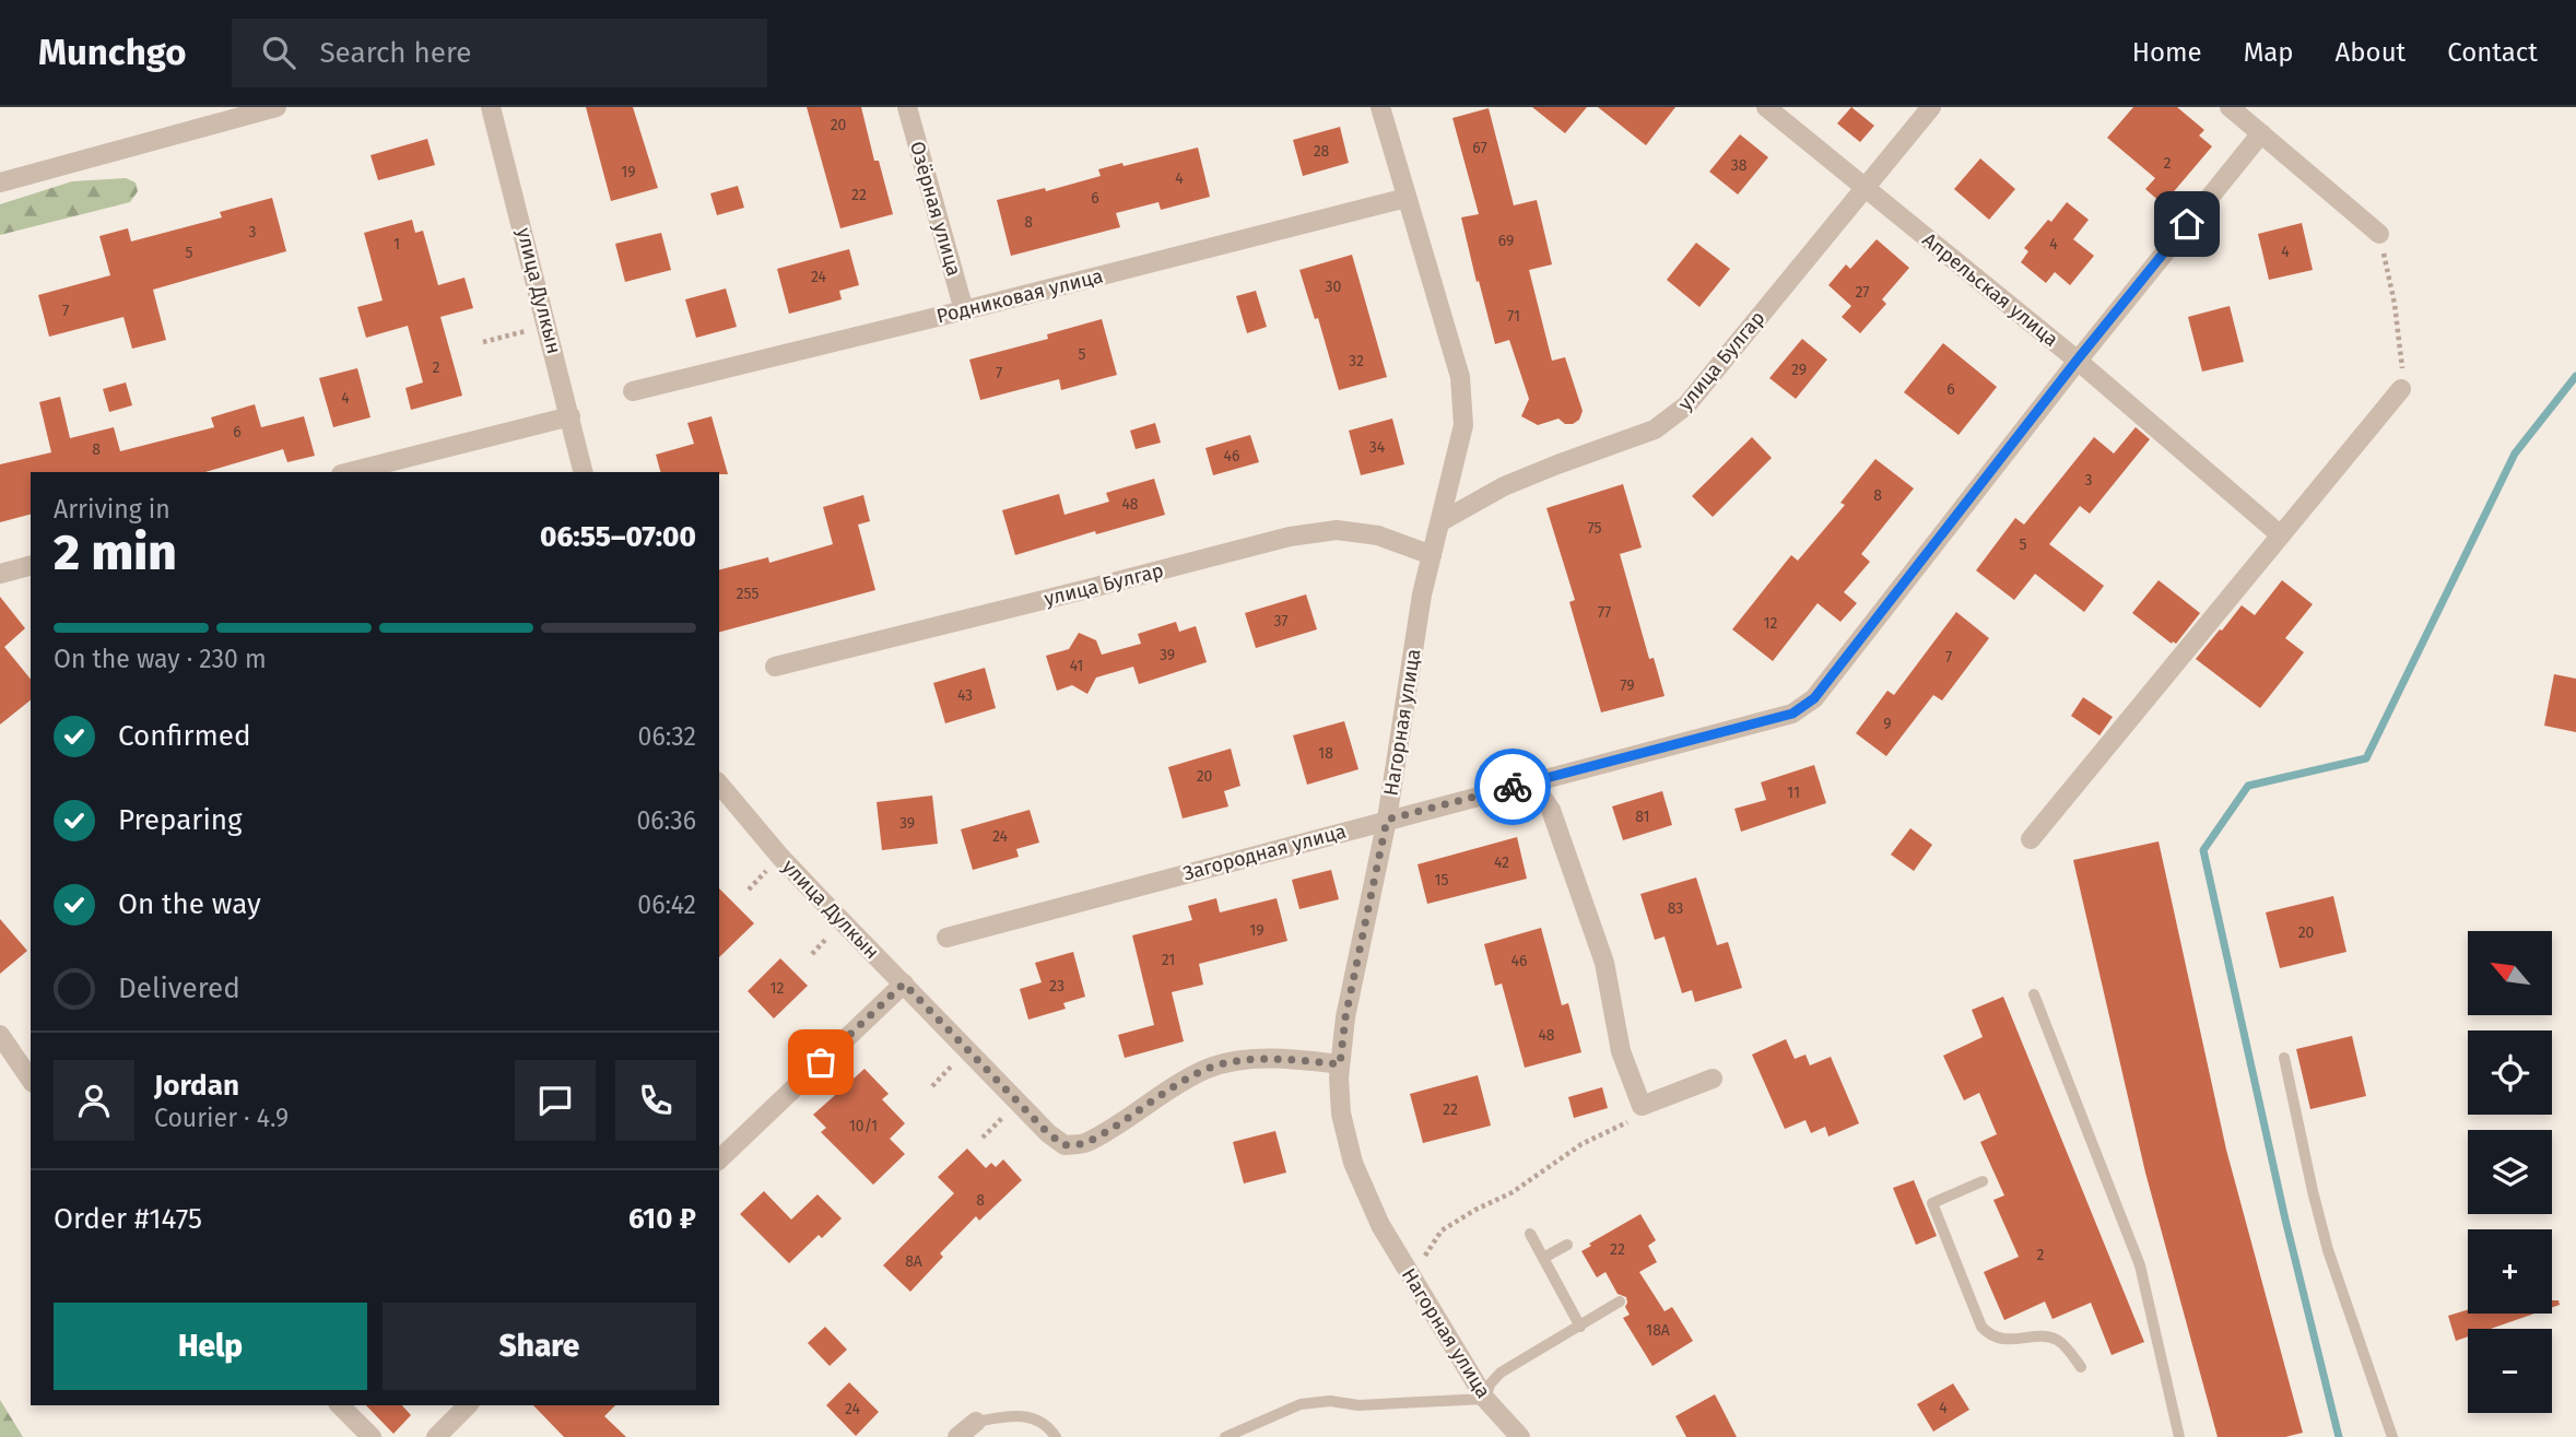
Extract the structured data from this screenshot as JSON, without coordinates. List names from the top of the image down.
{
  "streets": {
    "street": [
      "Озёрная улица",
      "Апрельская улица",
      "улица Дулкын",
      "Родниковая улица",
      "улица Булгар",
      "Нагорная улица",
      "Загородная улица"
    ]
  },
  "crossings": [
    ["Озёрная улица", "Родниковая улица"],
    ["Апрельская улица", "улица Булгар"],
    ["Апрельская улица", "Загородная улица"],
    ["улица Дулкын", "Нагорная улица"],
    ["Родниковая улица", "Нагорная улица"],
    ["улица Булгар", "Нагорная улица"],
    ["Нагорная улица", "Загородная улица"]
  ],
  "house_numbers": [
    "20",
    "67",
    "28",
    "2",
    "38",
    "19",
    "4",
    "22",
    "6",
    "8",
    "3",
    "69",
    "1",
    "4",
    "4",
    "5",
    "24",
    "30",
    "27",
    "7",
    "71",
    "5",
    "32",
    "2",
    "29",
    "7",
    "6",
    "4",
    "6",
    "34",
    "8",
    "46",
    "3",
    "8",
    "48",
    "75",
    "5",
    "255",
    "77",
    "37",
    "12",
    "39",
    "7",
    "41",
    "79",
    "43",
    "9",
    "18",
    "20",
    "11",
    "81",
    "39",
    "24",
    "42",
    "15",
    "83",
    "19",
    "20",
    "21",
    "46",
    "23",
    "12",
    "48",
    "22",
    "10/1",
    "8",
    "22",
    "2",
    "8А",
    "18А",
    "4",
    "24"
  ],
  "north": "top left",
  "page": {
    "header": "Munchgo",
    "search": "Search here",
    "nav": [
      "Home",
      "Map",
      "About",
      "Contact"
    ],
    "heading": ["2 min", "Arriving in", "06:55–07:00"],
    "panel": [
      "Jordan",
      "Courier · 4.9",
      "Order #1475",
      "610 ₽"
    ],
    "bar": "On the way · 230 m",
    "list": [
      ["Confirmed", "06:32"],
      ["Preparing", "06:36"],
      ["On the way", "06:42"],
      "Delivered"
    ],
    "map_buttons": ["+", "−"],
    "buttons": ["Help", "Share"]
  }
}
